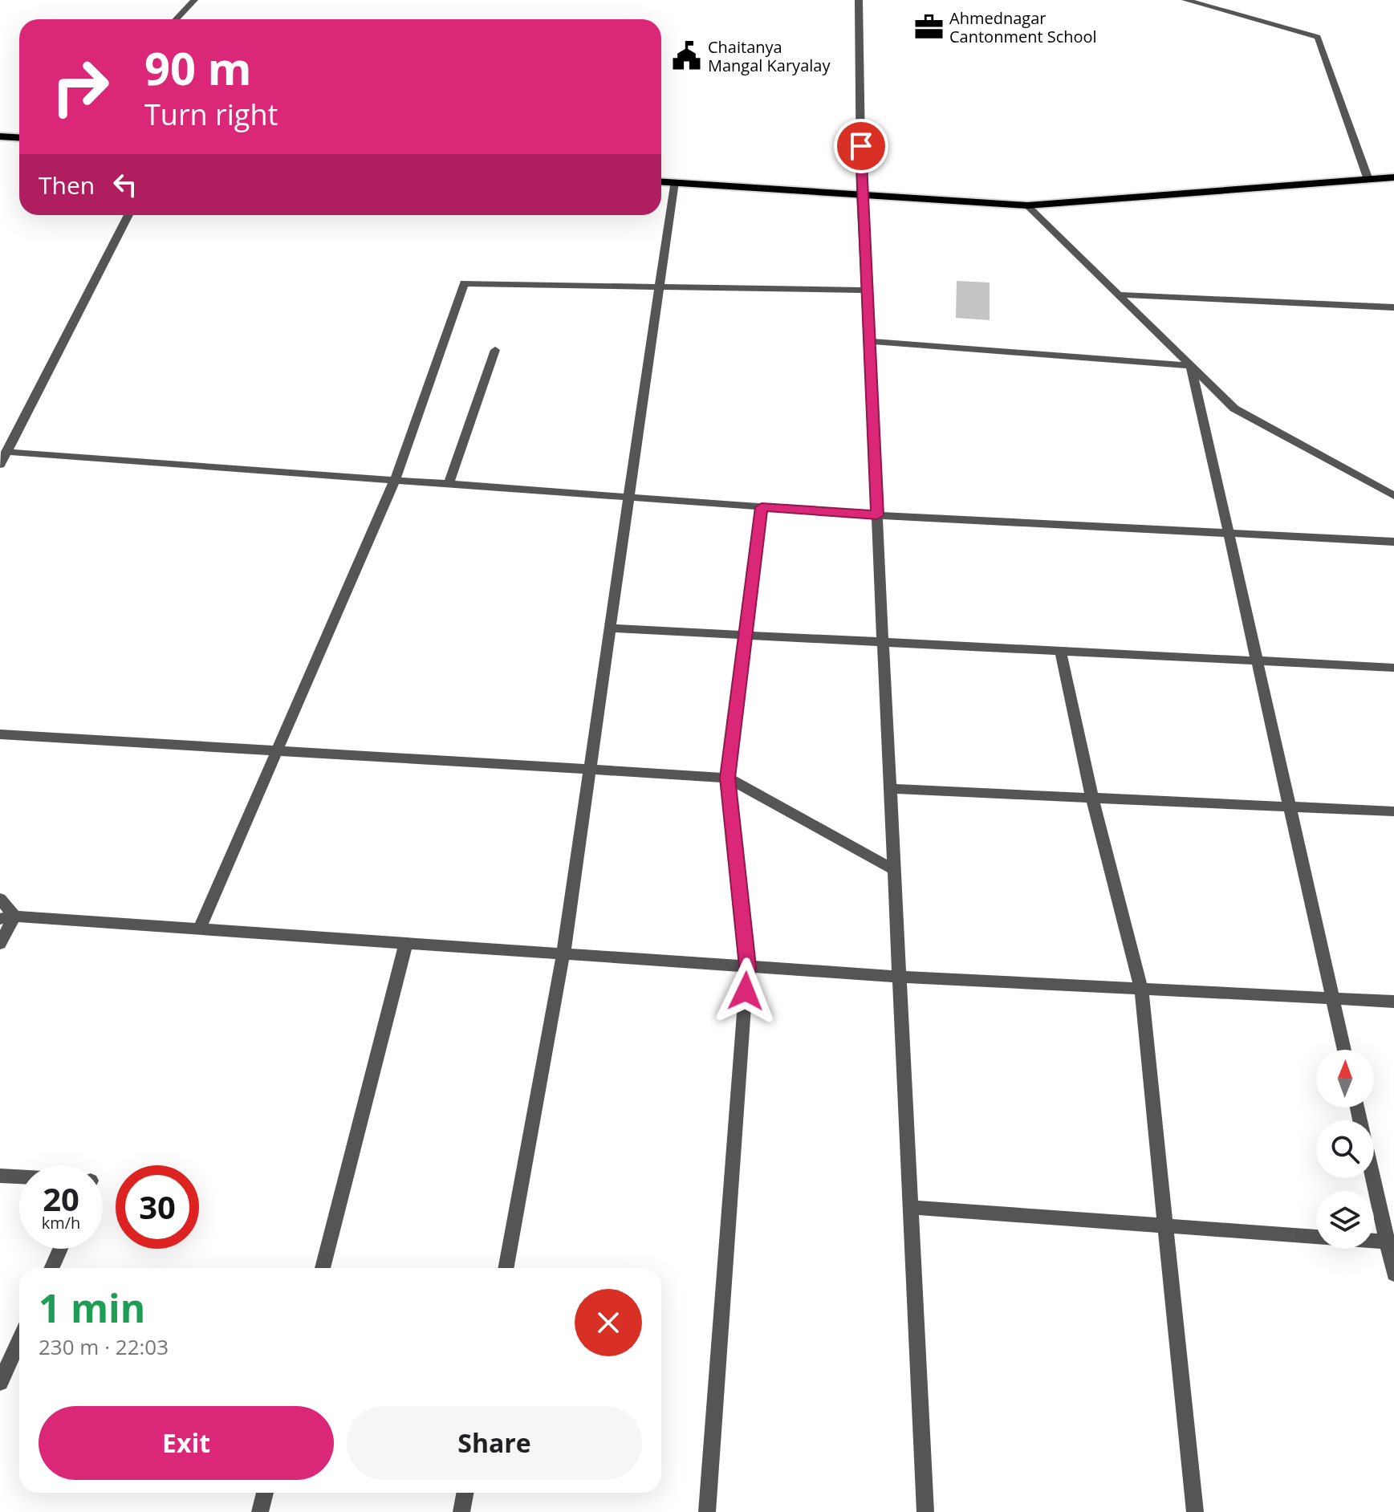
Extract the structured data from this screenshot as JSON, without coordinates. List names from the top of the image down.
{
  "places": {
    "office": ["Ahmednagar Cantonment School"],
    "public building": ["Chaitanya Mangal Karyalay"]
  },
  "north": "top",
  "page": {
    "turn": ["90 m", "Turn right"],
    "then": "Then",
    "speed": "20 km/h",
    "limit": "30",
    "heading": ["1 min", "230 m · 22:03"],
    "buttons": ["Exit", "Share"]
  }
}
